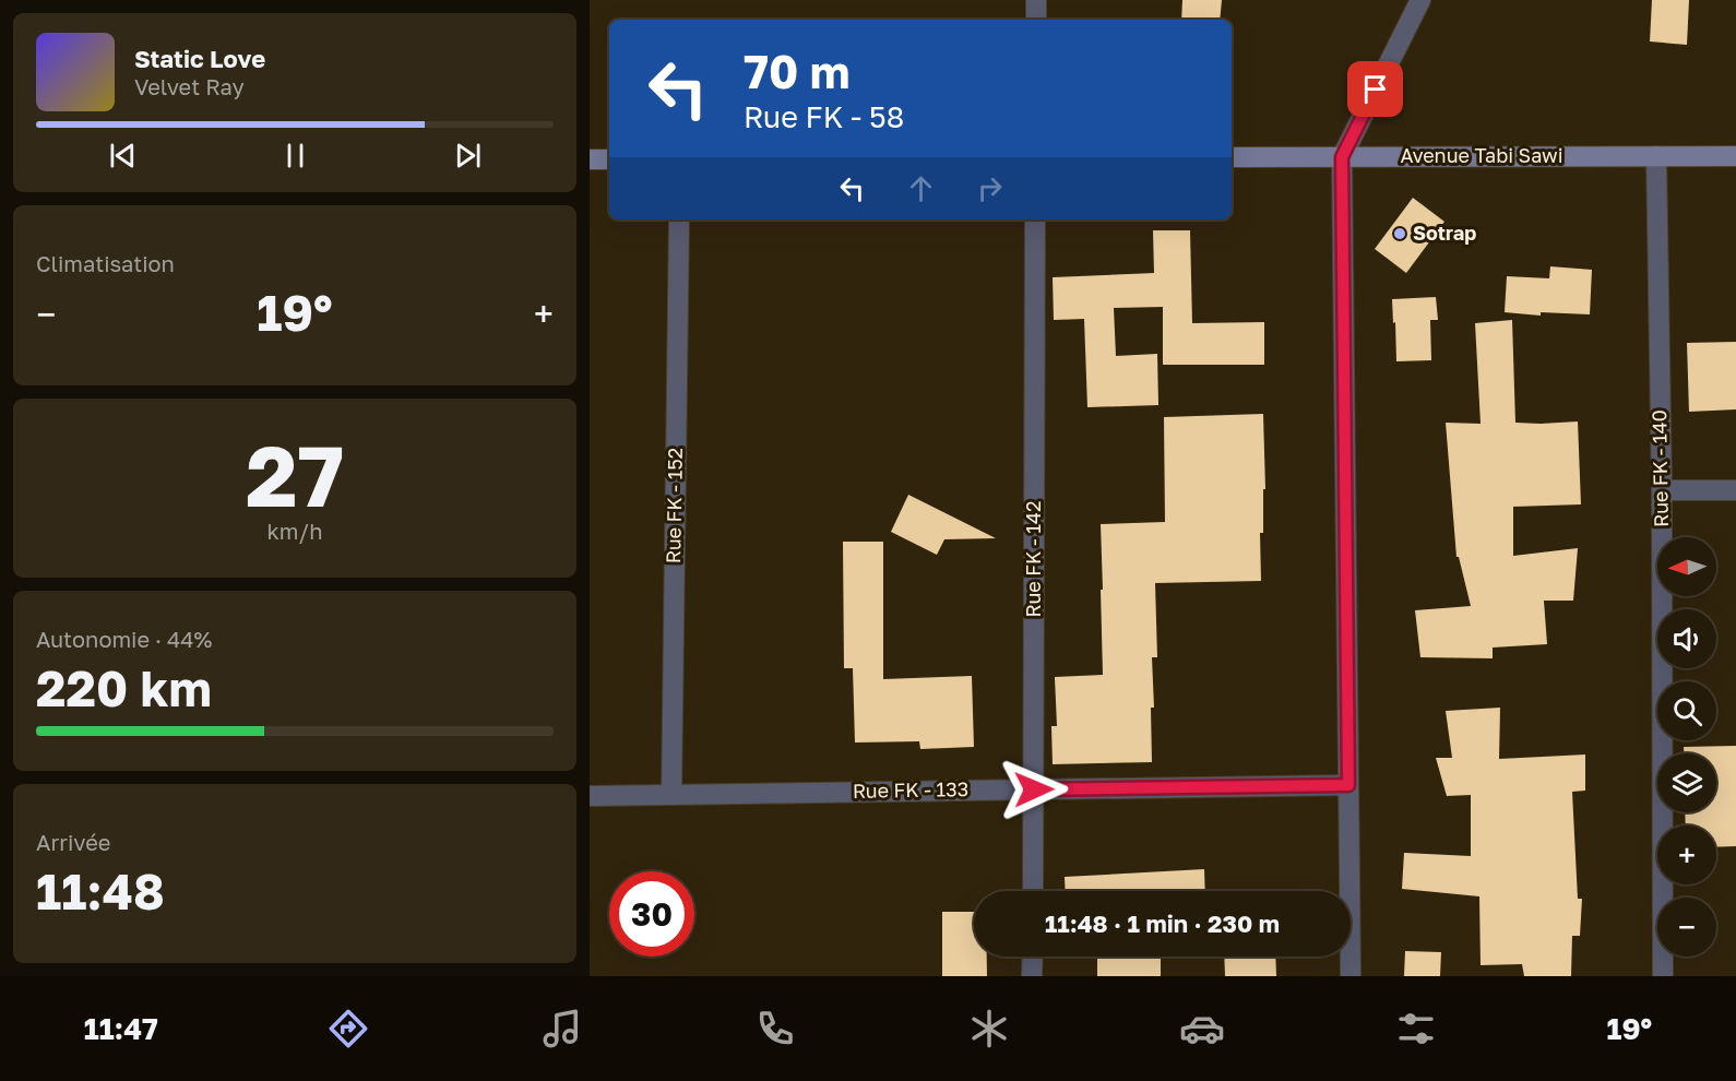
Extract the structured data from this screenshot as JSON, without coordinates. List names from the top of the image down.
{
  "streets": {
    "street": [
      "Avenue Tabi Sawi",
      "Rue FK - 140",
      "Rue FK - 152",
      "Rue FK - 142",
      "Rue FK - 133"
    ]
  },
  "crossings": [
    ["Avenue Tabi Sawi", "Rue FK - 140"],
    ["Rue FK - 152", "Rue FK - 133"],
    ["Rue FK - 142", "Rue FK - 133"]
  ],
  "places": ["Sotrap"],
  "north": "left",
  "page": {
    "turn": ["70 m", "Rue FK - 58"],
    "song": ["Static Love", "Velvet Ray"],
    "tile": [
      "Climatisation",
      ["27", "km/h"],
      ["Autonomie · 44%", "220 km"],
      ["Arrivée", "11:48"]
    ],
    "heat": ["−", "19°", "+"],
    "map_buttons": ["+", "−"],
    "limit": "30",
    "trip": "11:48 · 1 min · 230 m",
    "tabs": ["11:47", "19°"]
  }
}
